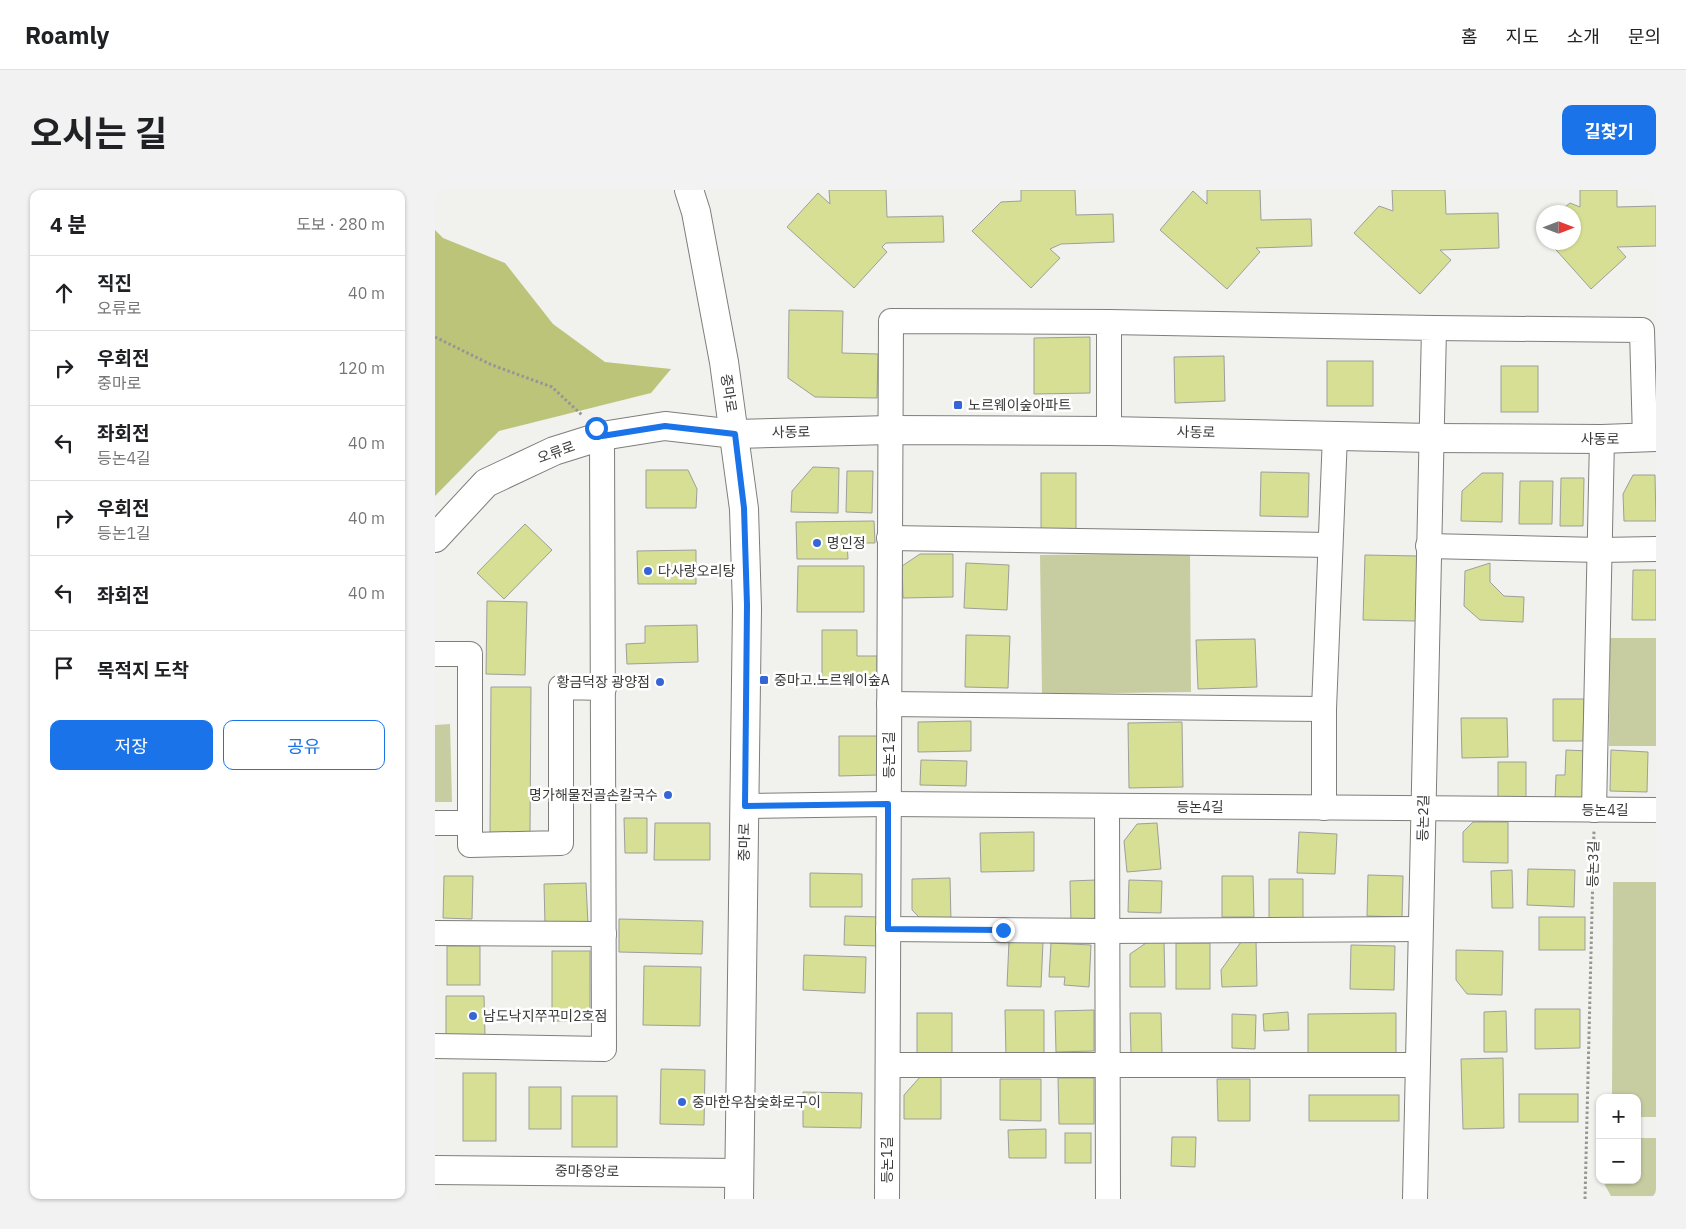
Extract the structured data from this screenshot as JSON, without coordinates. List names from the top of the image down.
{
  "streets": {
    "main road": [
      "중마로",
      "사동로",
      "오류로",
      "중마중앙로"
    ],
    "street": ["등논1길", "등논4길", "등논2길"],
    "path": ["등논3길"]
  },
  "crossings": [
    ["중마로", "사동로"],
    ["중마로", "오류로"],
    ["중마로", "등논4길"],
    ["중마로", "중마중앙로"],
    ["사동로", "오류로"],
    ["사동로", "등논1길"],
    ["사동로", "등논2길"],
    ["등논1길", "등논4길"],
    ["등논4길", "등논2길"],
    ["등논4길", "등논3길"]
  ],
  "places": {
    "transit": ["노르웨이숲아파트", "중마고.노르웨이숲A"],
    "other": [
      "명인정",
      "다사랑오리탕",
      "황금덕장 광양점",
      "명가해물전골손칼국수",
      "남도낙지쭈꾸미2호점",
      "중마한우참숯화로구이"
    ]
  },
  "north": "right",
  "page": {
    "header": "Roamly",
    "nav": [
      "홈",
      "지도",
      "소개",
      "문의"
    ],
    "title": "오시는 길",
    "buttons": [
      "길찾기",
      ["저장", "공유"]
    ],
    "heading": ["4 분", "도보 · 280 m"],
    "list": [
      ["직진", "오류로", "40 m"],
      ["우회전", "중마로", "120 m"],
      ["좌회전", "등논4길", "40 m"],
      ["우회전", "등논1길", "40 m"],
      ["좌회전", "40 m"],
      "목적지 도착"
    ],
    "map_buttons": ["+", "−"]
  }
}
